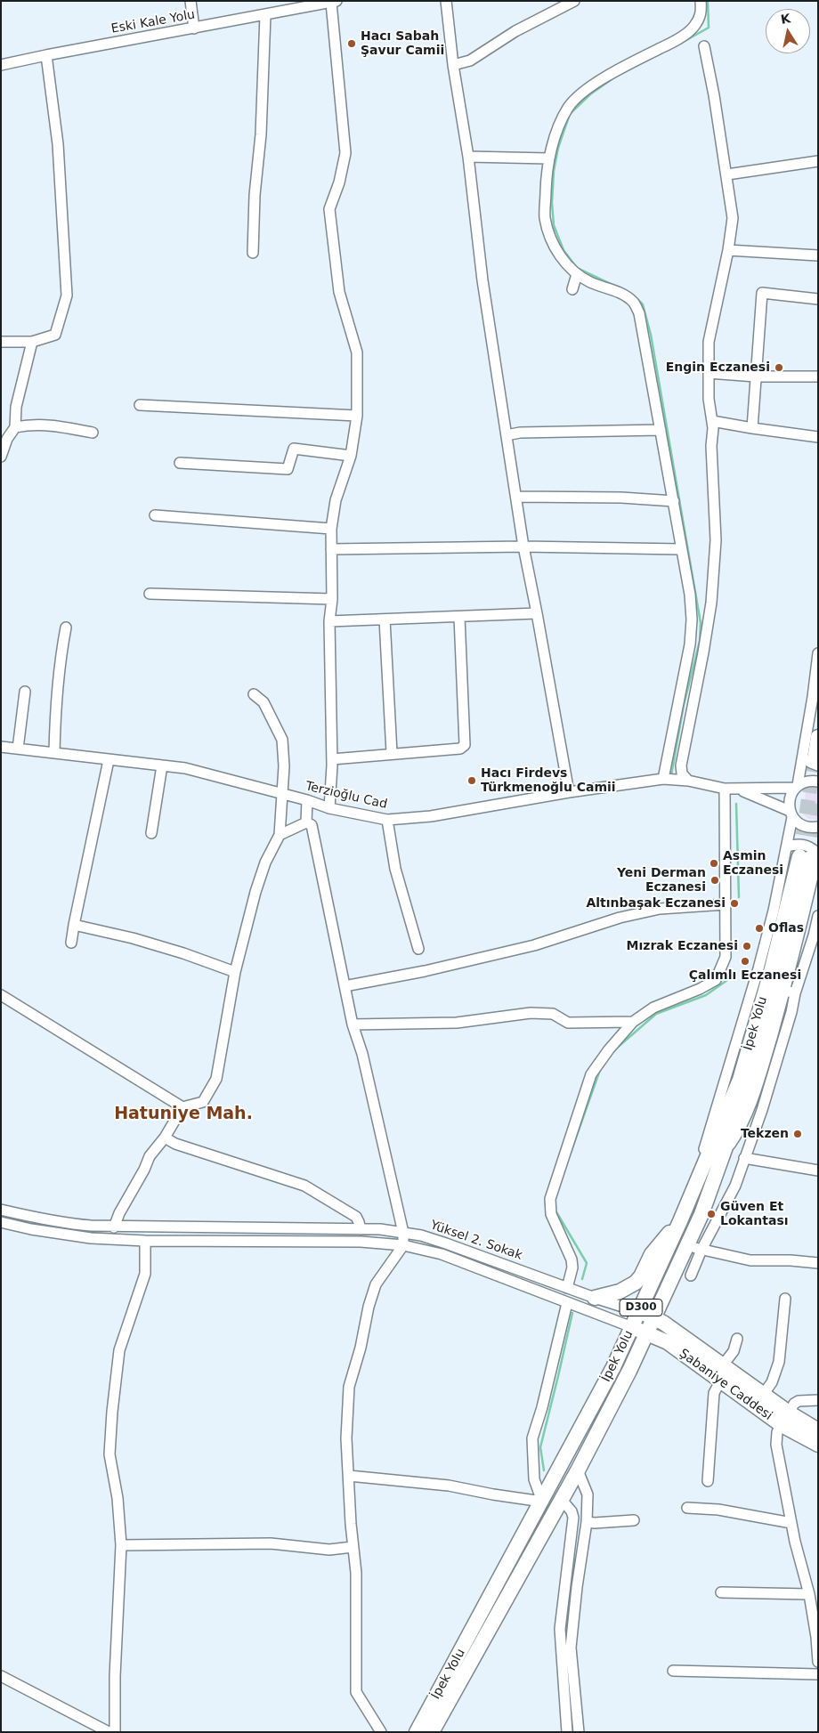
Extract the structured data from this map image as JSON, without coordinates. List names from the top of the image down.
{
  "streets": {
    "highway": ["İpek Yolu", "D300", "Şabaniye Caddesi"],
    "street": ["Eski Kale Yolu", "Terzioğlu Cad", "Yüksel 2. Sokak"]
  },
  "crossings": [
    ["İpek Yolu", "Yüksel 2. Sokak"],
    ["İpek Yolu", "Şabaniye Caddesi"],
    ["Yüksel 2. Sokak", "Şabaniye Caddesi"]
  ],
  "districts": ["Hatuniye Mah."],
  "places": [
    "Hacı Sabah Şavur Camii",
    "Engin Eczanesi",
    "Hacı Firdevs Türkmenoğlu Camii",
    "Asmin Eczanesi",
    "Yeni Derman Eczanesi",
    "Altınbaşak Eczanesi",
    "Oflas",
    "Mızrak Eczanesi",
    "Çalımlı Eczanesi",
    "Tekzen",
    "Güven Et Lokantası"
  ],
  "north": "top"
}
